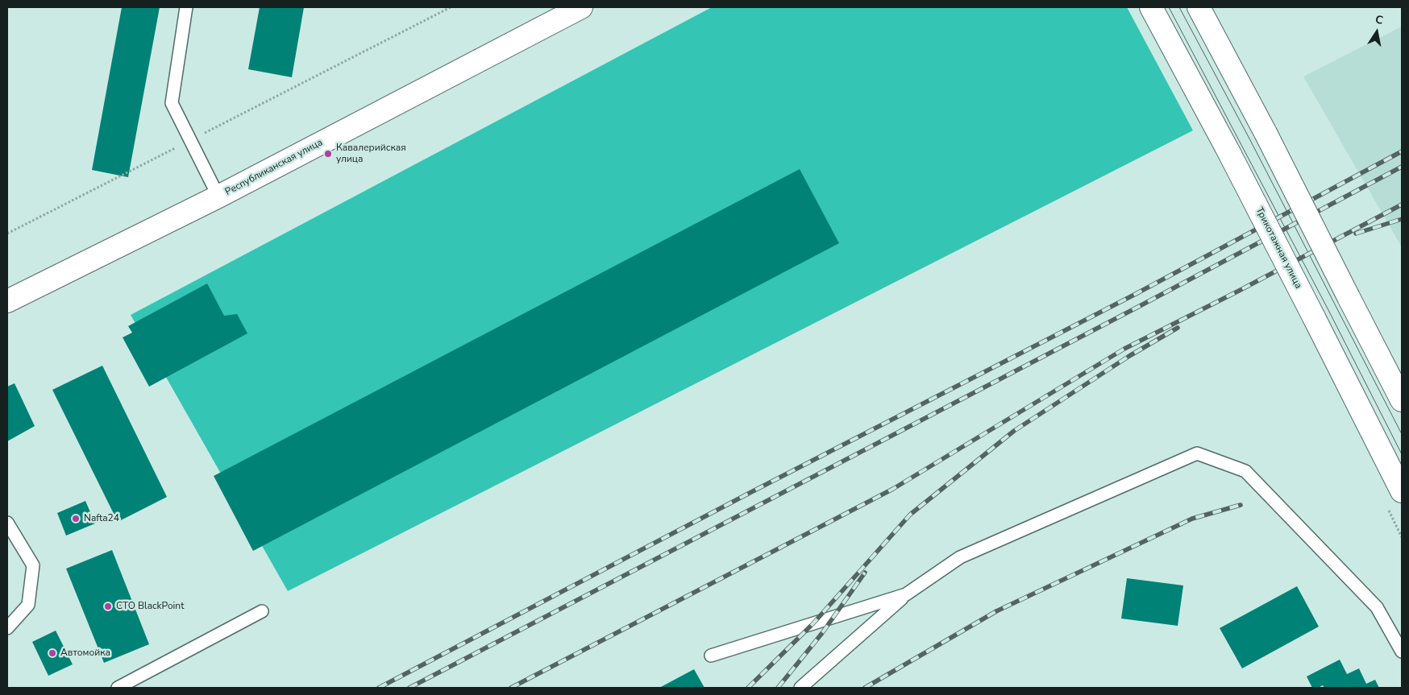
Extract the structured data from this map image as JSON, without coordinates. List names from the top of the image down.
{
  "streets": {
    "main road": ["Республиканская улица", "Трикотажная улица"]
  },
  "places": [
    "Кавалерийская улица",
    "Nafta24",
    "СТО BlackPoint",
    "Автомойка"
  ],
  "north": "top"
}
